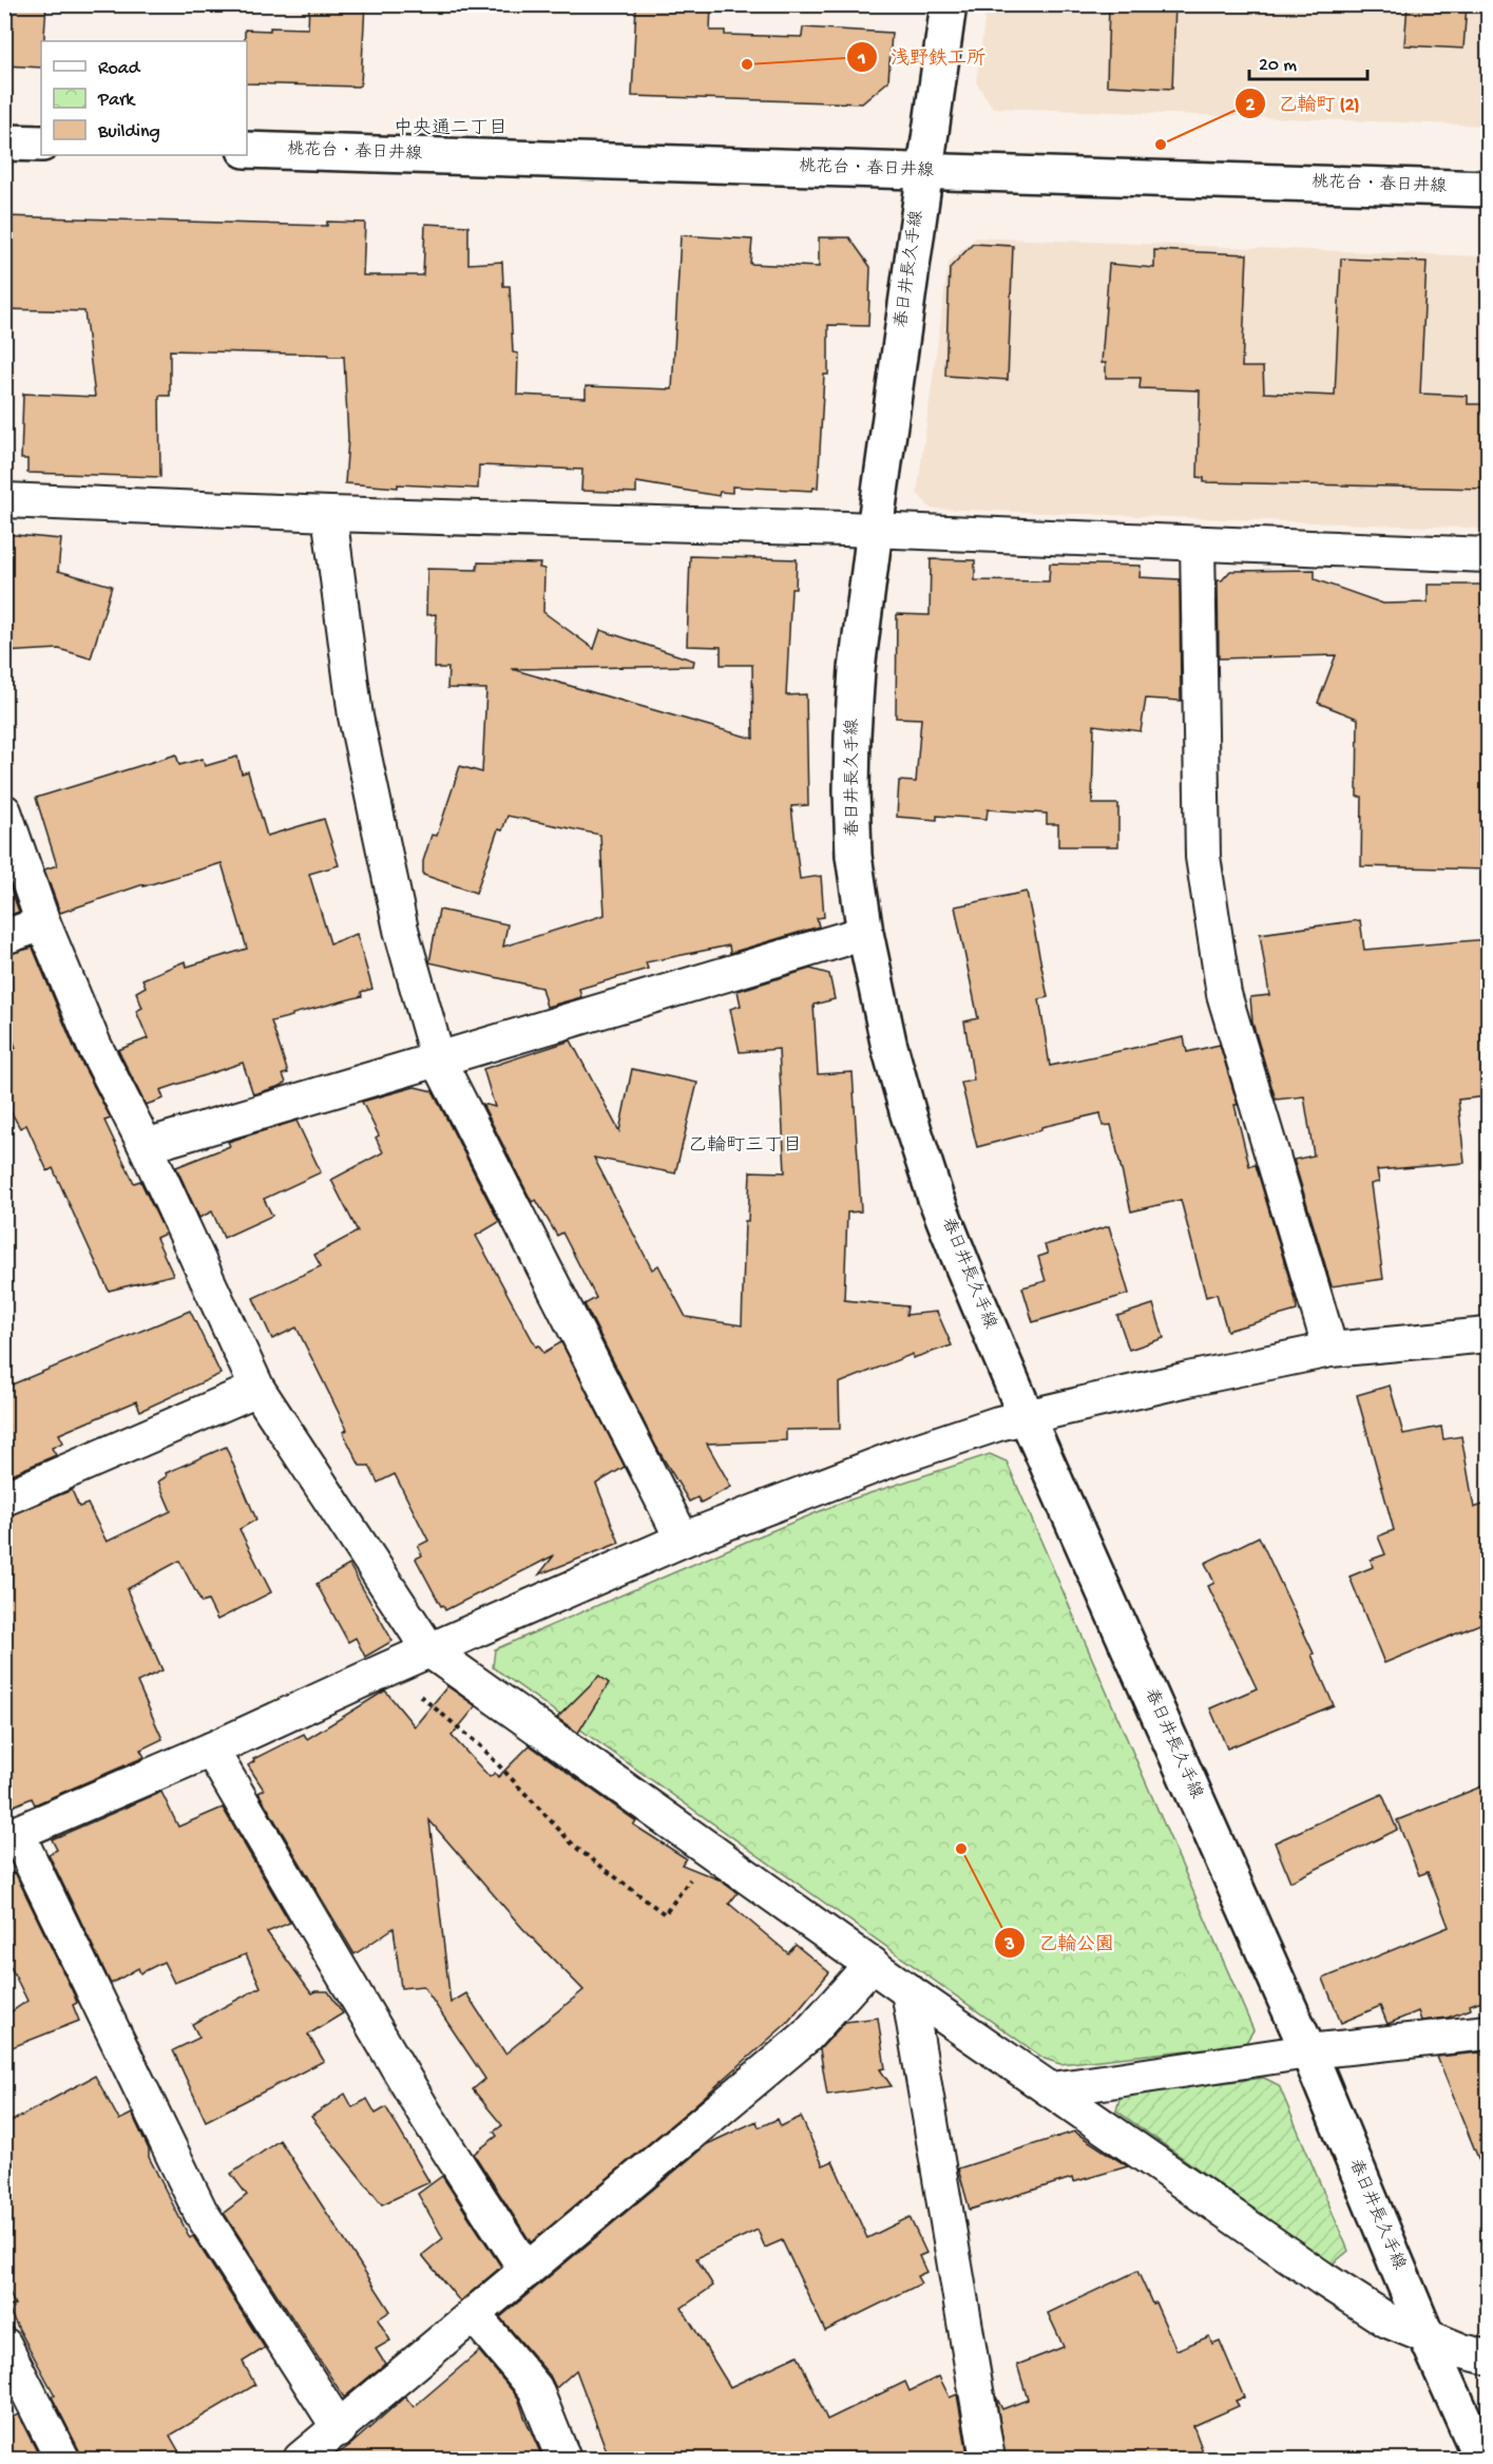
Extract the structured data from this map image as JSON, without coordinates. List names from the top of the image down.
{
  "streets": {
    "main road": ["桃花台・春日井線", "春日井長久手線"]
  },
  "crossings": [
    ["桃花台・春日井線", "春日井長久手線"]
  ],
  "districts": ["中央通二丁目", "乙輪町三丁目"],
  "places": ["浅野鉄工所", "乙輪町 (2)", "乙輪公園"],
  "legend": ["Road", "Park", "Building"],
  "scale_bar": "20 m"
}
